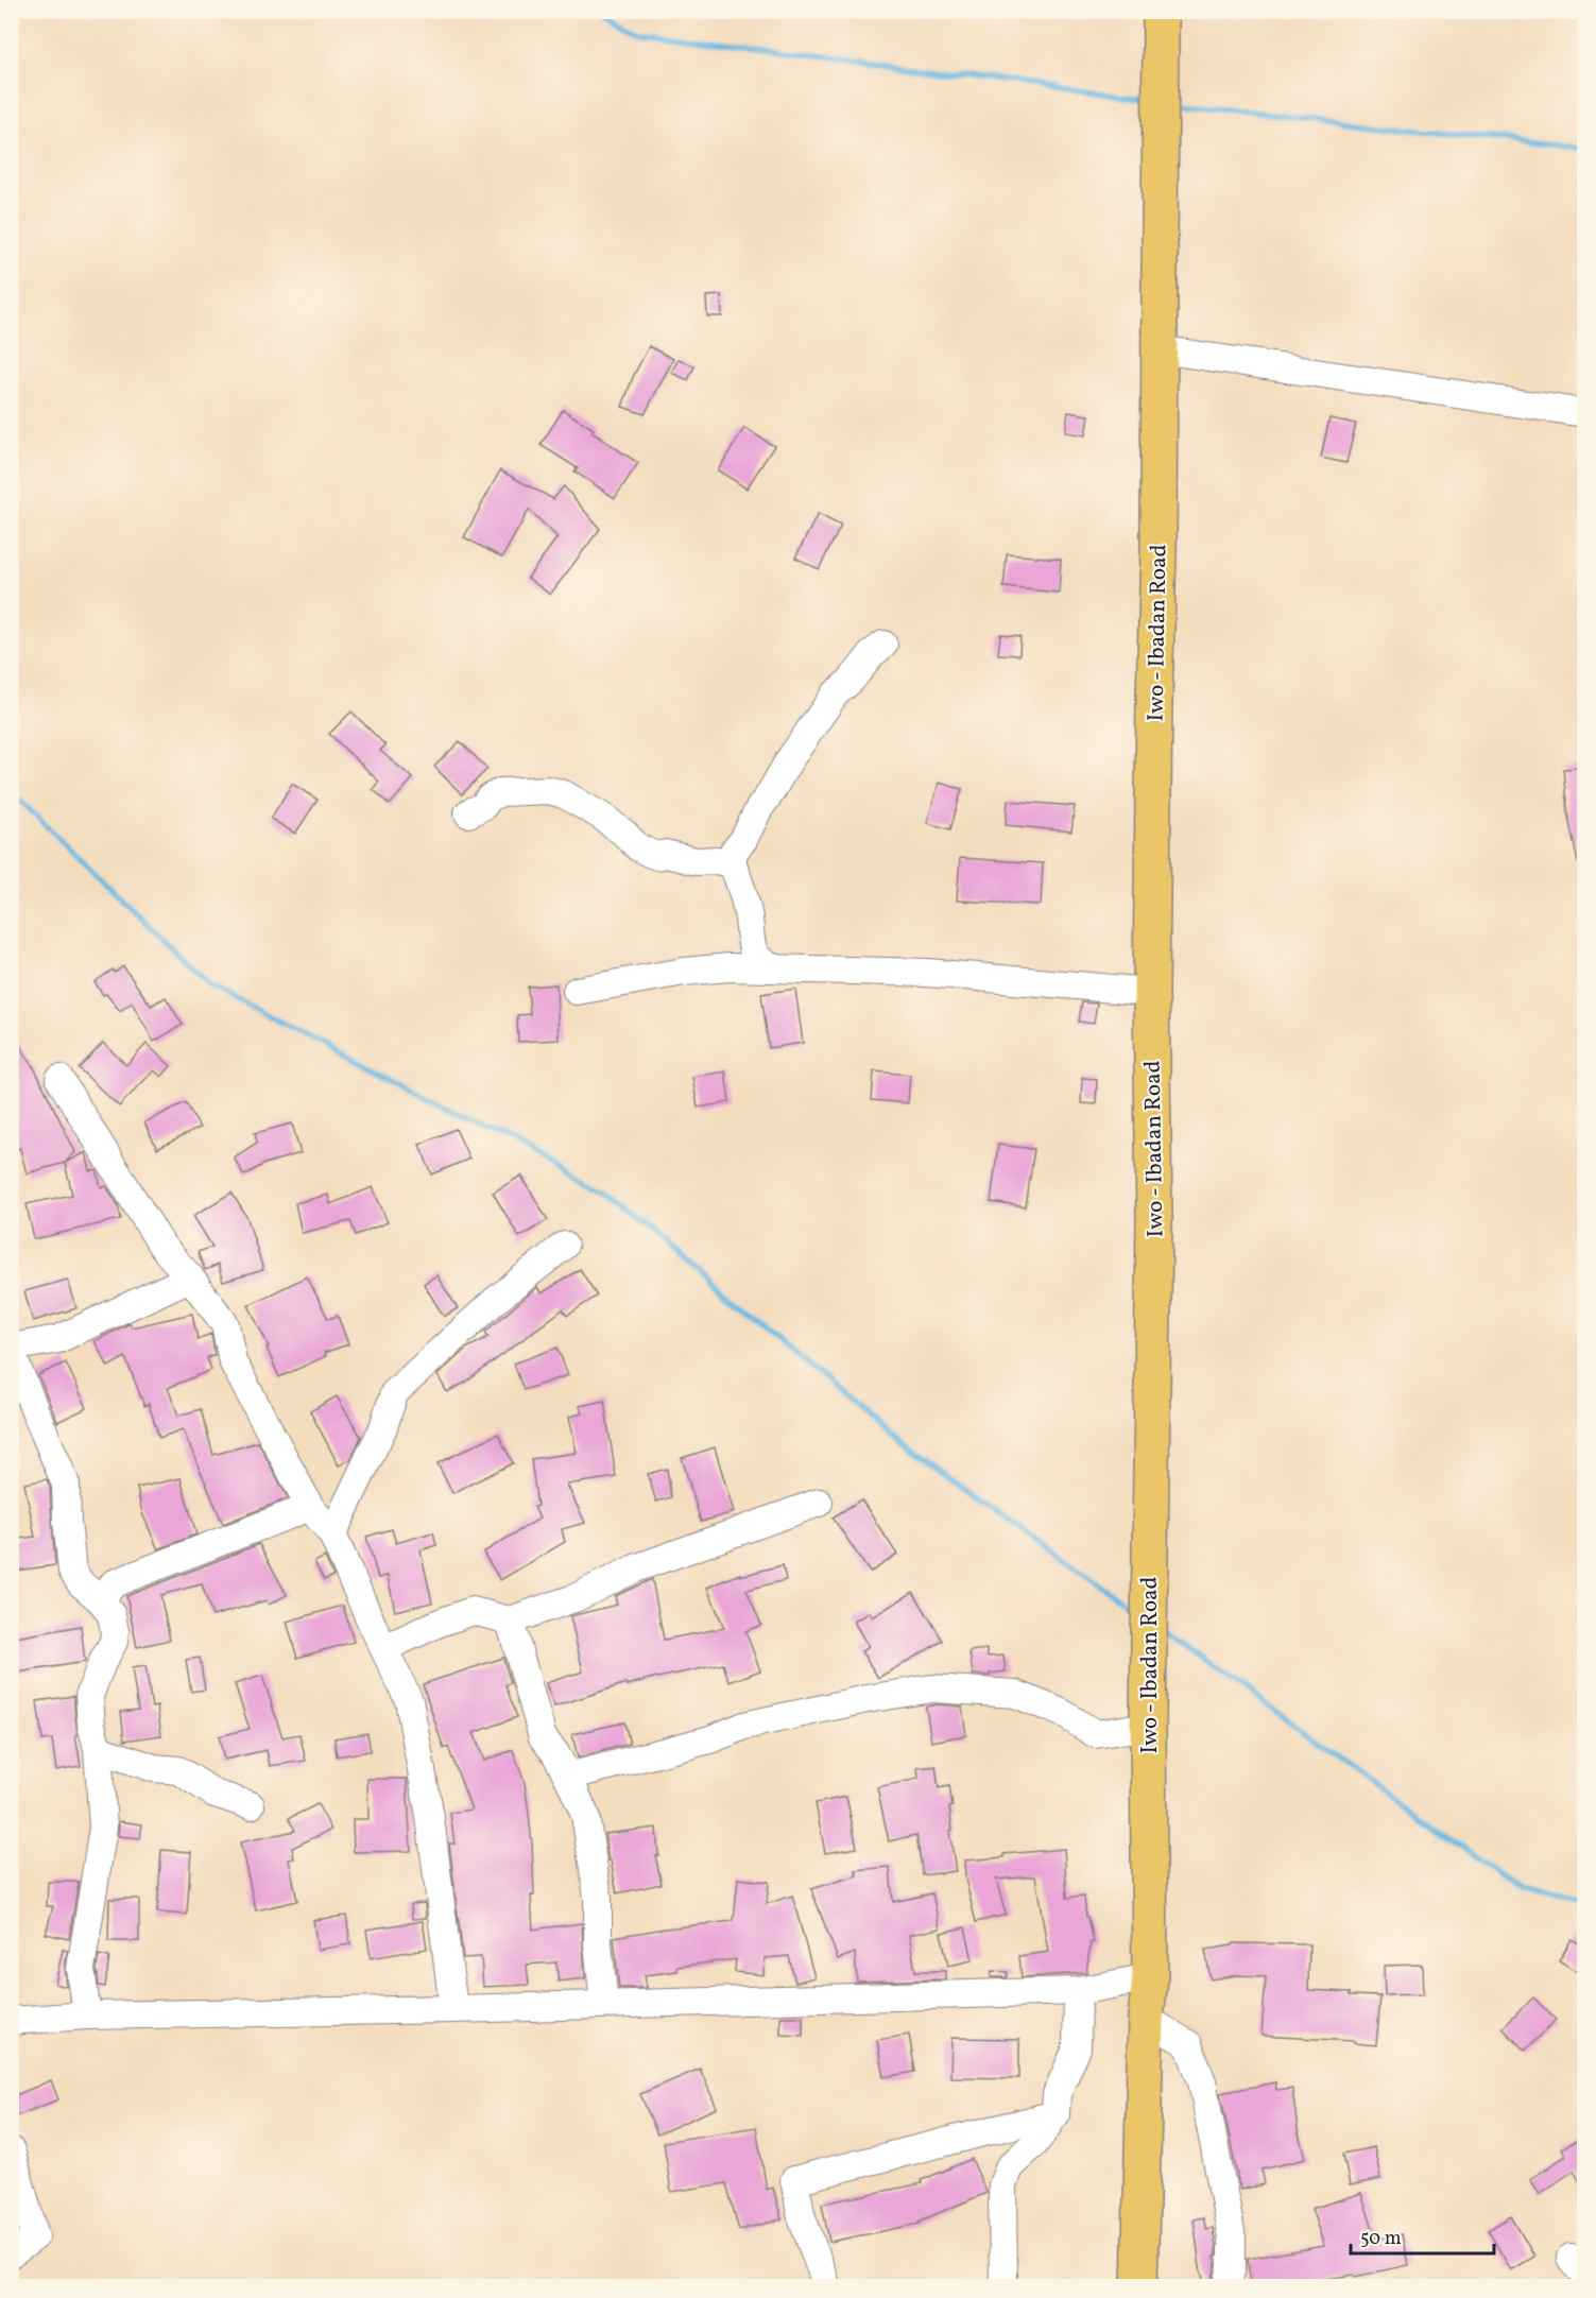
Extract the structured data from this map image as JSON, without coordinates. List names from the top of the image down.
{
  "streets": {
    "main road": ["Iwo - Ibadan Road"]
  },
  "scale_bar": "50 m"
}
